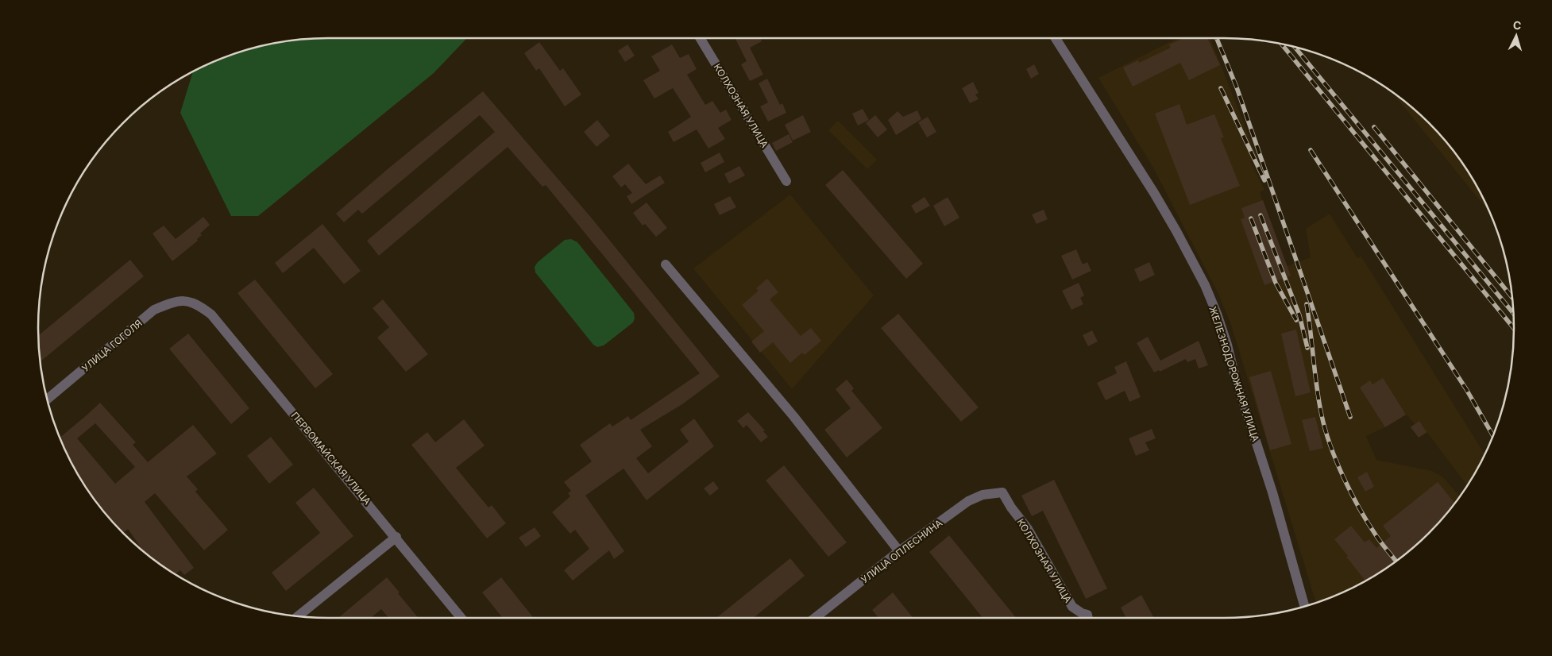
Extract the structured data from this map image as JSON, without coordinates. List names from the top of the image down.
{
  "streets": {
    "street": [
      "КОЛХОЗНАЯ УЛИЦА",
      "УЛИЦА ГОГОЛЯ",
      "ЖЕЛЕЗНОДОРОЖНАЯ УЛИЦА",
      "ПЕРВОМАЙСКАЯ УЛИЦА",
      "УЛИЦА ОПЛЕСНИНА"
    ]
  },
  "crossings": [
    ["КОЛХОЗНАЯ УЛИЦА", "УЛИЦА ОПЛЕСНИНА"],
    ["УЛИЦА ГОГОЛЯ", "ПЕРВОМАЙСКАЯ УЛИЦА"]
  ],
  "north": "top"
}
